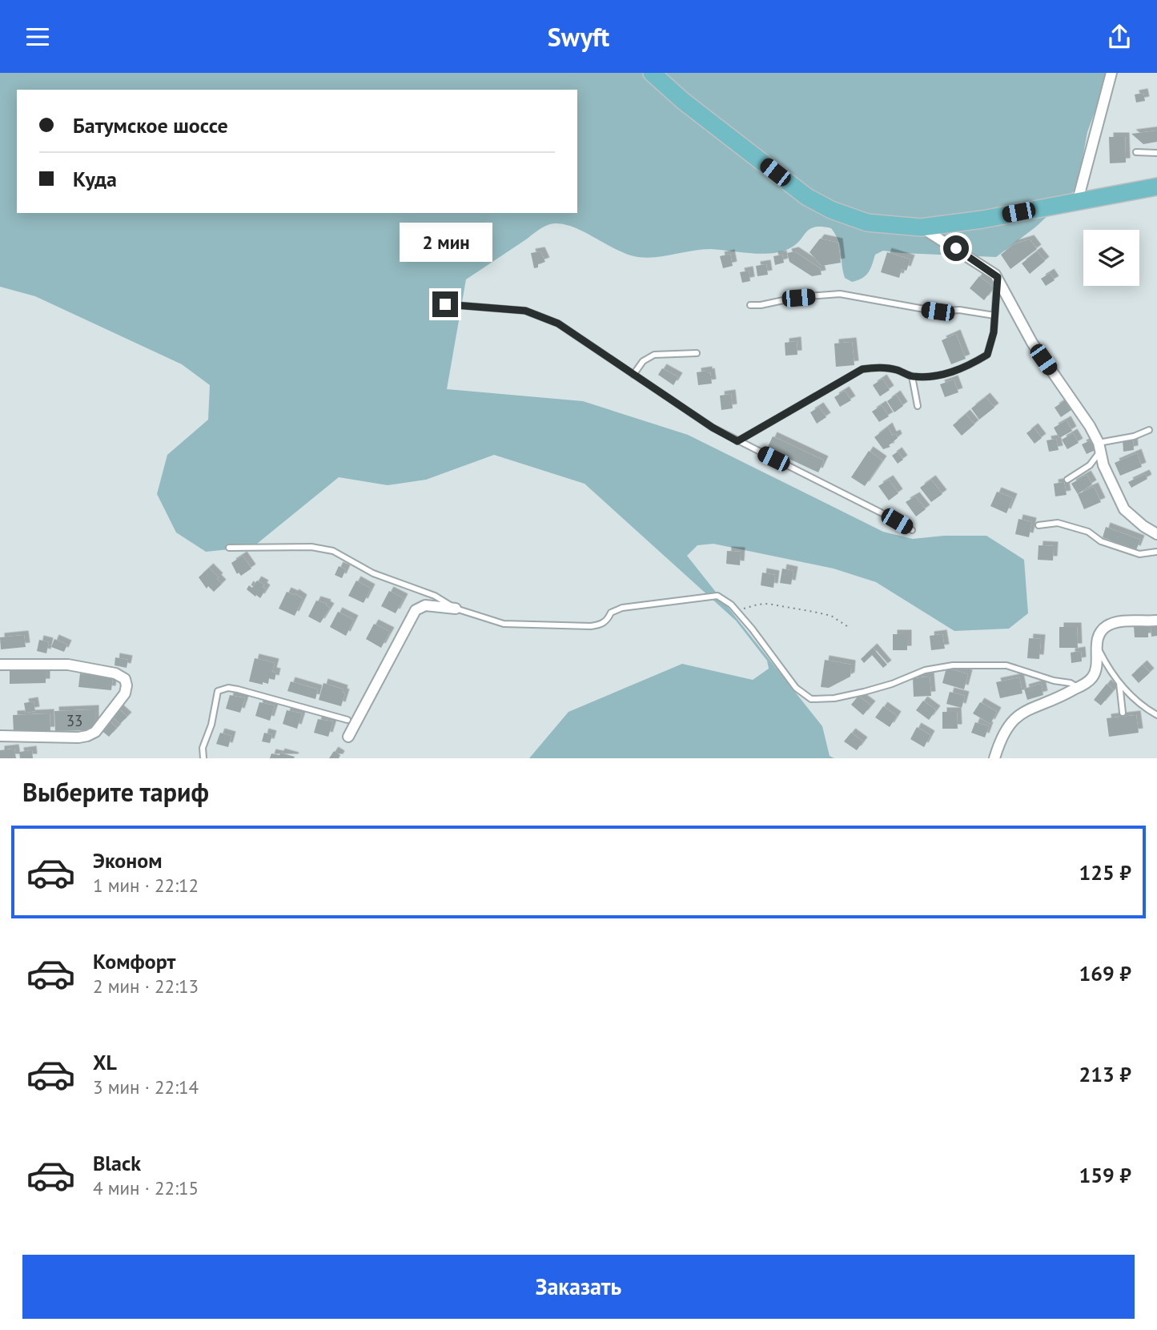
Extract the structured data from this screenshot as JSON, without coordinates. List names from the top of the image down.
{
  "house_numbers": ["33"],
  "page": {
    "header": "Swyft",
    "banner": ["Батумское шоссе", "Куда"],
    "bubble": "2 мин",
    "heading": "Выберите тариф",
    "list": [
      {
        "name": "Эконом",
        "note": "1 мин · 22:12",
        "value": "125 ₽"
      },
      {
        "name": "Комфорт",
        "note": "2 мин · 22:13",
        "value": "169 ₽"
      },
      {
        "name": "XL",
        "note": "3 мин · 22:14",
        "value": "213 ₽"
      },
      {
        "name": "Black",
        "note": "4 мин · 22:15",
        "value": "159 ₽"
      }
    ],
    "buttons": "Заказать"
  }
}
